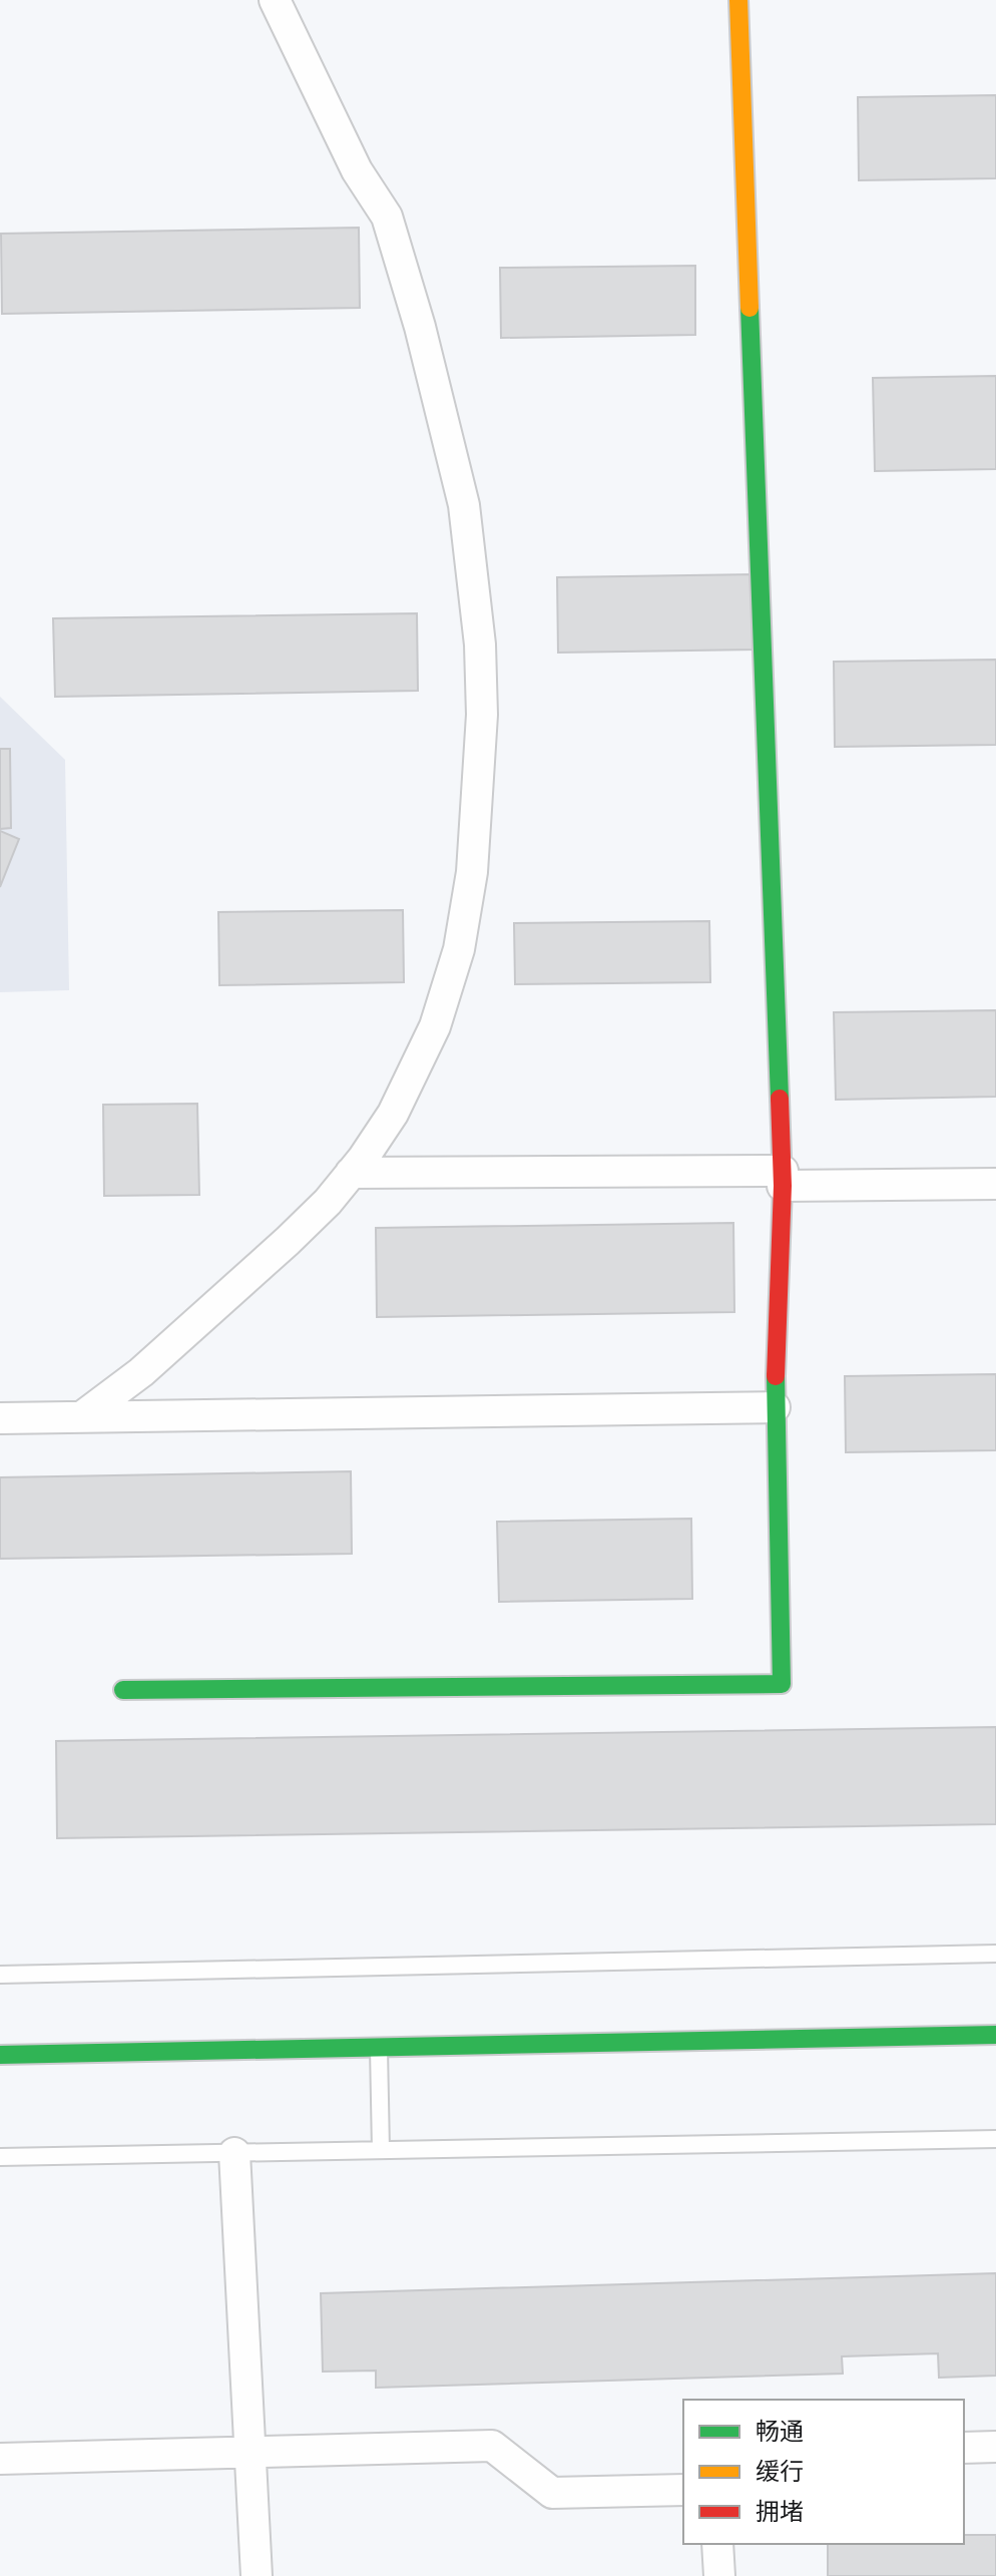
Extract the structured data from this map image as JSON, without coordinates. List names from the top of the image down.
{
  "legend": ["畅通", "缓行", "拥堵"]
}
